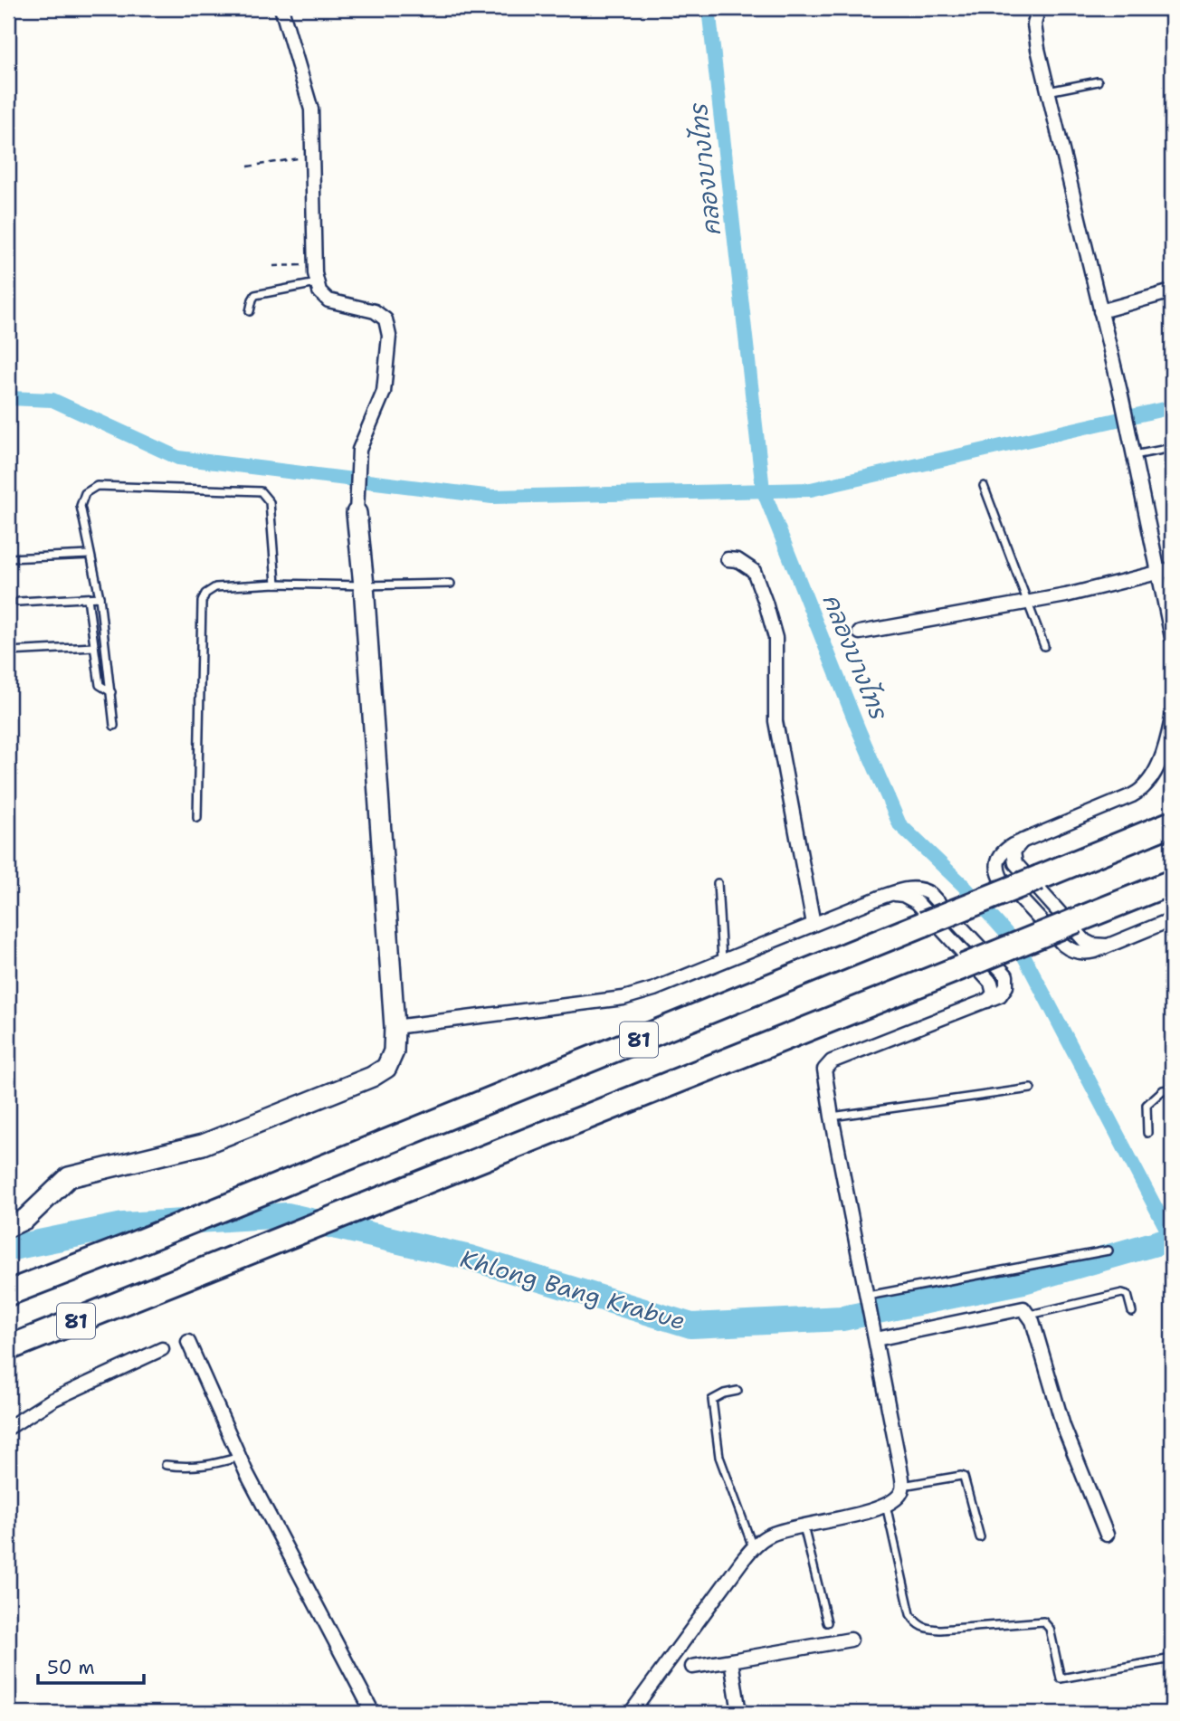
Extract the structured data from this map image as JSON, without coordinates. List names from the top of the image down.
{
  "streets": {
    "highway": ["81"]
  },
  "water": ["คลองบางไทร", "Khlong Bang Krabue"],
  "scale_bar": "50 m"
}
